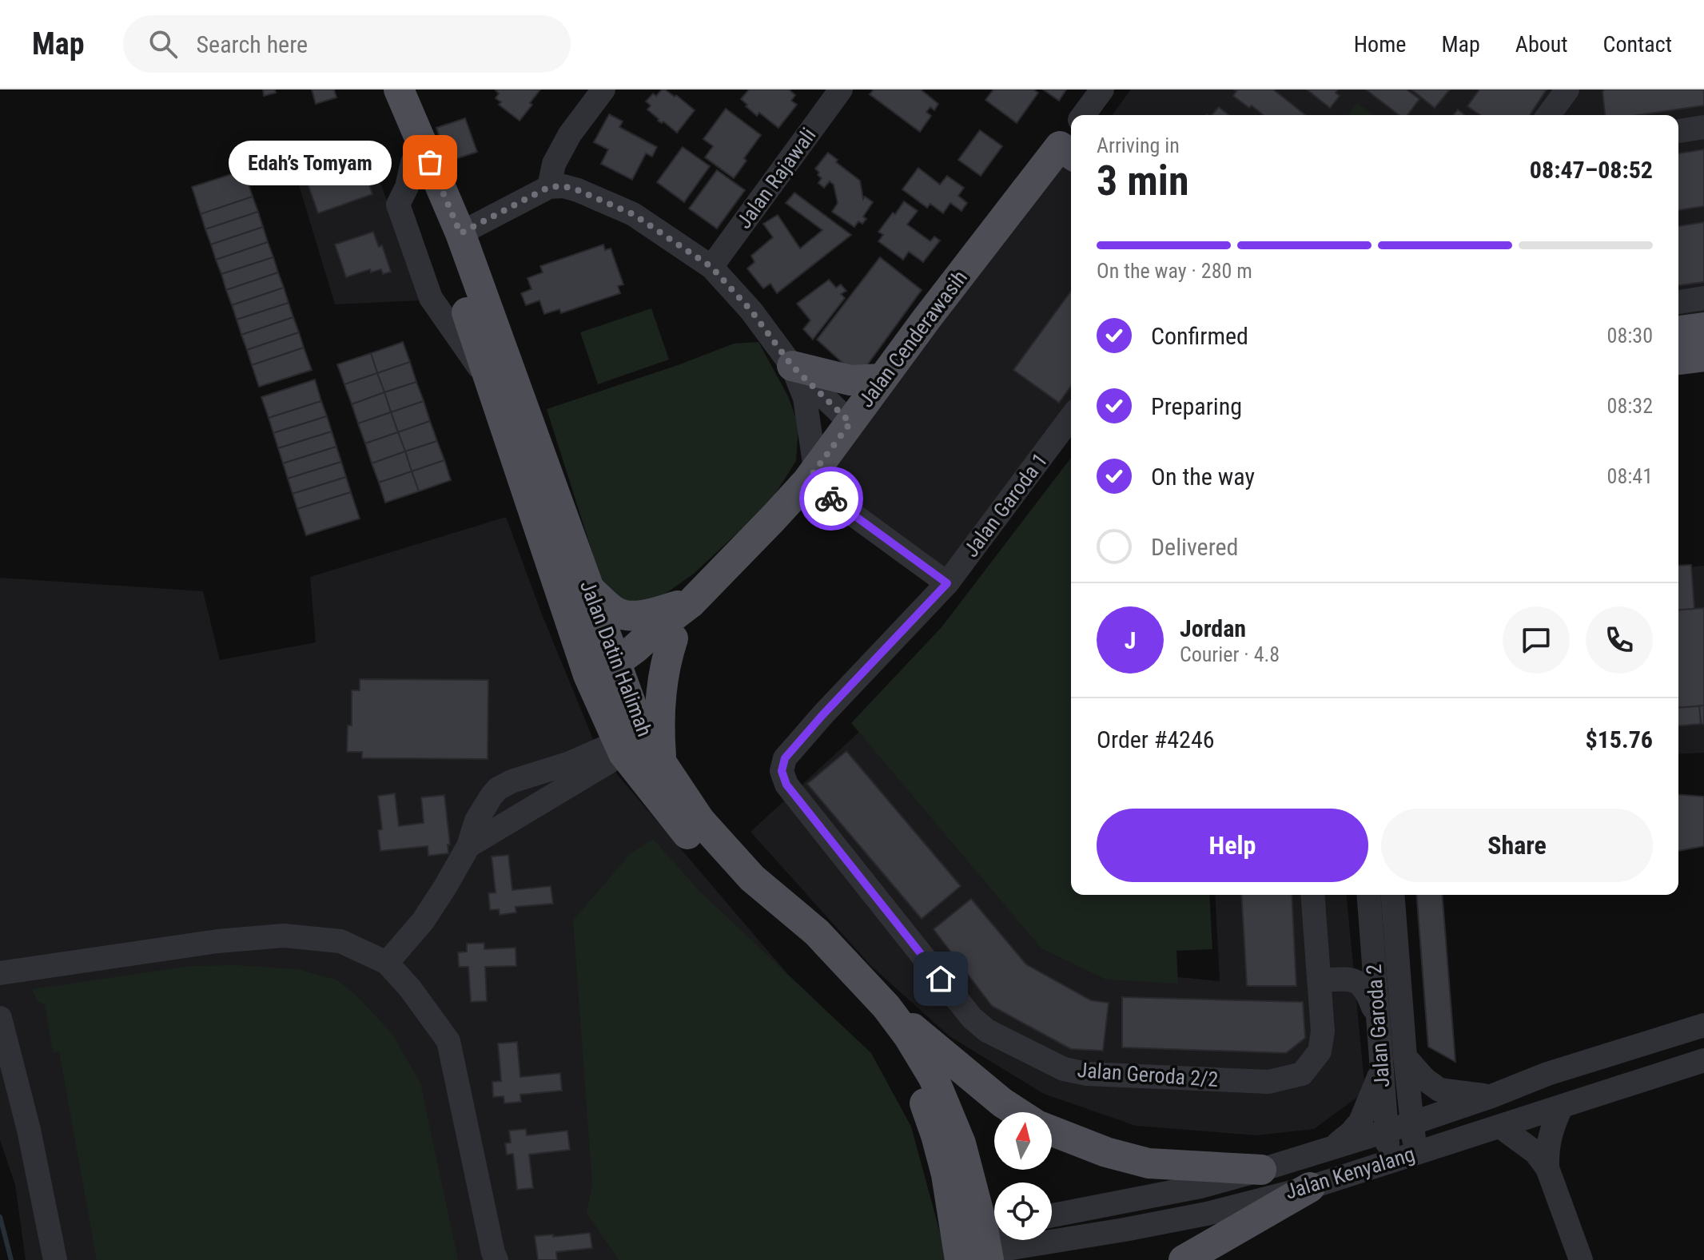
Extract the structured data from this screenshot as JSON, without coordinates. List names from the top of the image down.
{
  "streets": {
    "main road": ["Jalan Cenderawasih", "Jalan Datin Halimah"],
    "street": [
      "Jalan Rajawali",
      "Jalan Garoda 1",
      "Jalan Garoda 2",
      "Jalan Geroda 2/2",
      "Jalan Kenyalang"
    ]
  },
  "crossings": [
    ["Jalan Cenderawasih", "Jalan Datin Halimah"],
    ["Jalan Garoda 1", "Jalan Geroda 2/2"],
    ["Jalan Datin Halimah", "Jalan Kenyalang"],
    ["Jalan Garoda 2", "Jalan Kenyalang"]
  ],
  "places": ["Edah’s Tomyam"],
  "north": "top",
  "page": {
    "header": "Map",
    "search": "Search here",
    "nav": [
      "Home",
      "Map",
      "About",
      "Contact"
    ],
    "heading": ["3 min", "Arriving in", "08:47–08:52"],
    "panel": [
      "Jordan",
      "Courier · 4.8",
      "Order #4246",
      "$15.76"
    ],
    "bubble": "Edah’s Tomyam",
    "bar": "On the way · 280 m",
    "list": [
      ["Confirmed", "08:30"],
      ["Preparing", "08:32"],
      ["On the way", "08:41"],
      "Delivered"
    ],
    "round": "J",
    "buttons": ["Help", "Share"]
  }
}
